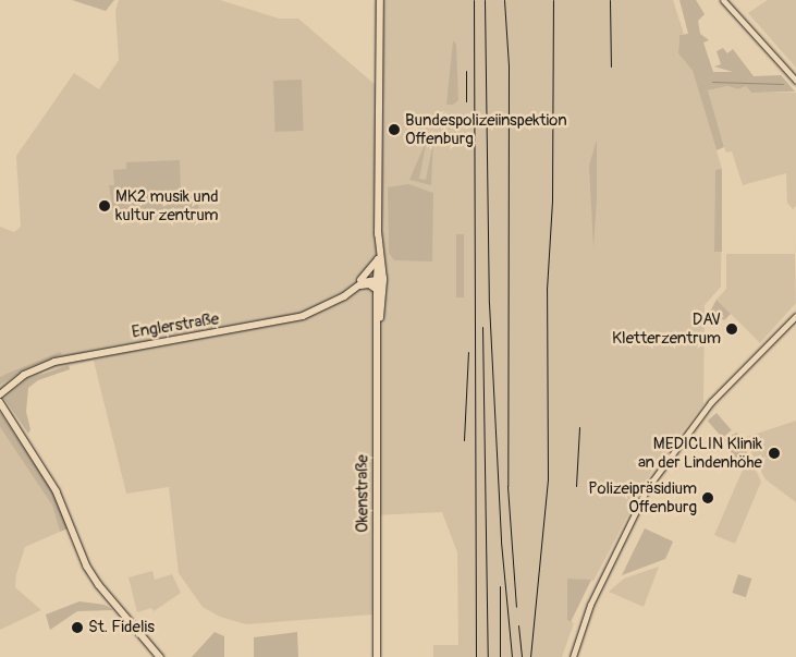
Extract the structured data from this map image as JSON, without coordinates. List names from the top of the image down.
{
  "streets": {
    "main road": ["Englerstraße", "Okenstraße"]
  },
  "crossings": [
    ["Englerstraße", "Okenstraße"]
  ],
  "places": [
    "Bundespolizeiinspektion Offenburg",
    "MK2 musik und kultur zentrum",
    "DAV Kletterzentrum",
    "MEDICLIN Klinik an der Lindenhöhe",
    "Polizeipräsidium Offenburg",
    "St. Fidelis"
  ]
}
